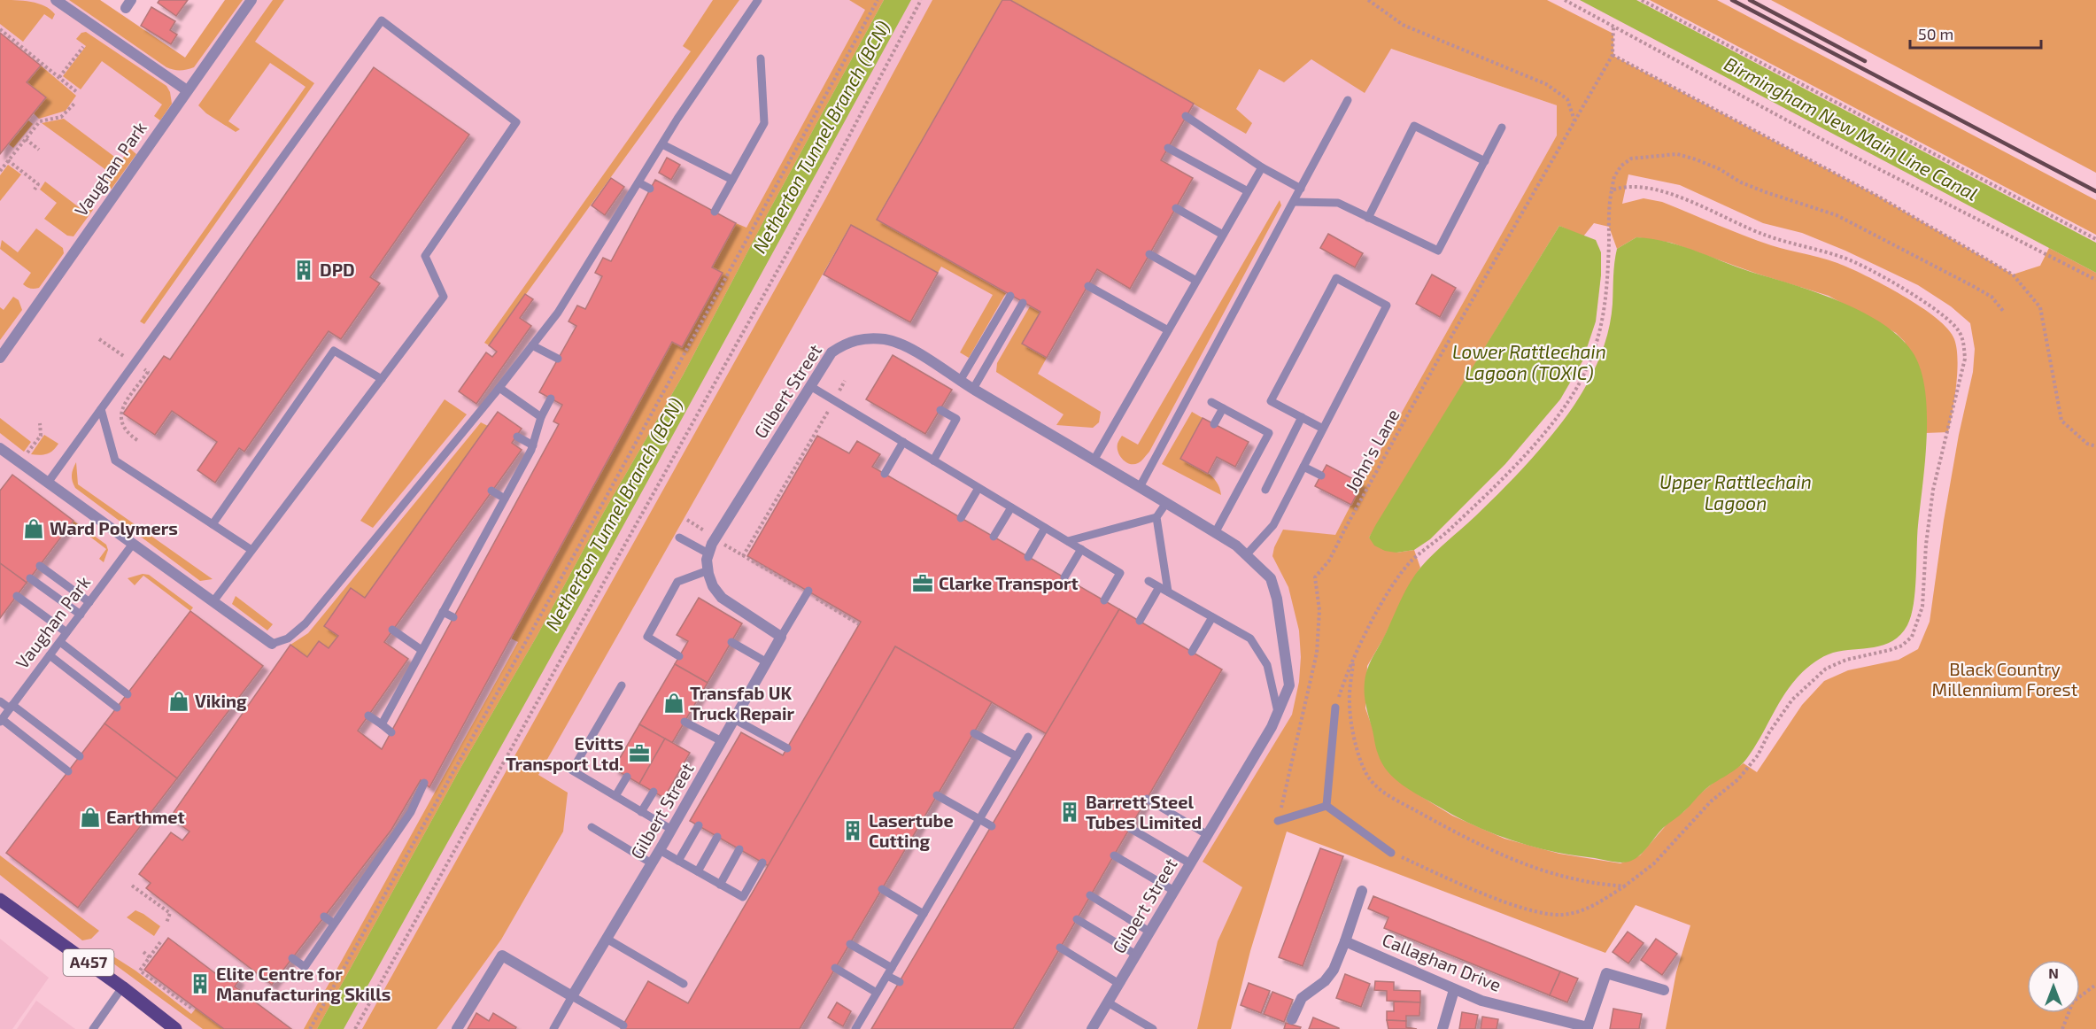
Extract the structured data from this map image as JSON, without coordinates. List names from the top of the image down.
{
  "streets": {
    "main road": ["A457"],
    "street": ["Vaughan Park", "Gilbert Street", "Callaghan Drive"],
    "path": ["John's Lane"]
  },
  "water": [
    "Birmingham New Main Line Canal",
    "Netherton Tunnel Branch (BCN)",
    "Lower Rattlechain Lagoon (TOXIC)",
    "Upper Rattlechain Lagoon"
  ],
  "parks": ["Black Country Millennium Forest"],
  "places": {
    "building": [
      "DPD",
      "Barrett Steel Tubes Limited",
      "Lasertube Cutting",
      "Elite Centre for Manufacturing Skills"
    ],
    "shop": [
      "Ward Polymers",
      "Viking",
      "Transfab UK Truck Repair",
      "Earthmet"
    ],
    "office": ["Clarke Transport", "Evitts Transport Ltd."]
  },
  "scale_bar": "50 m",
  "north": "top"
}
